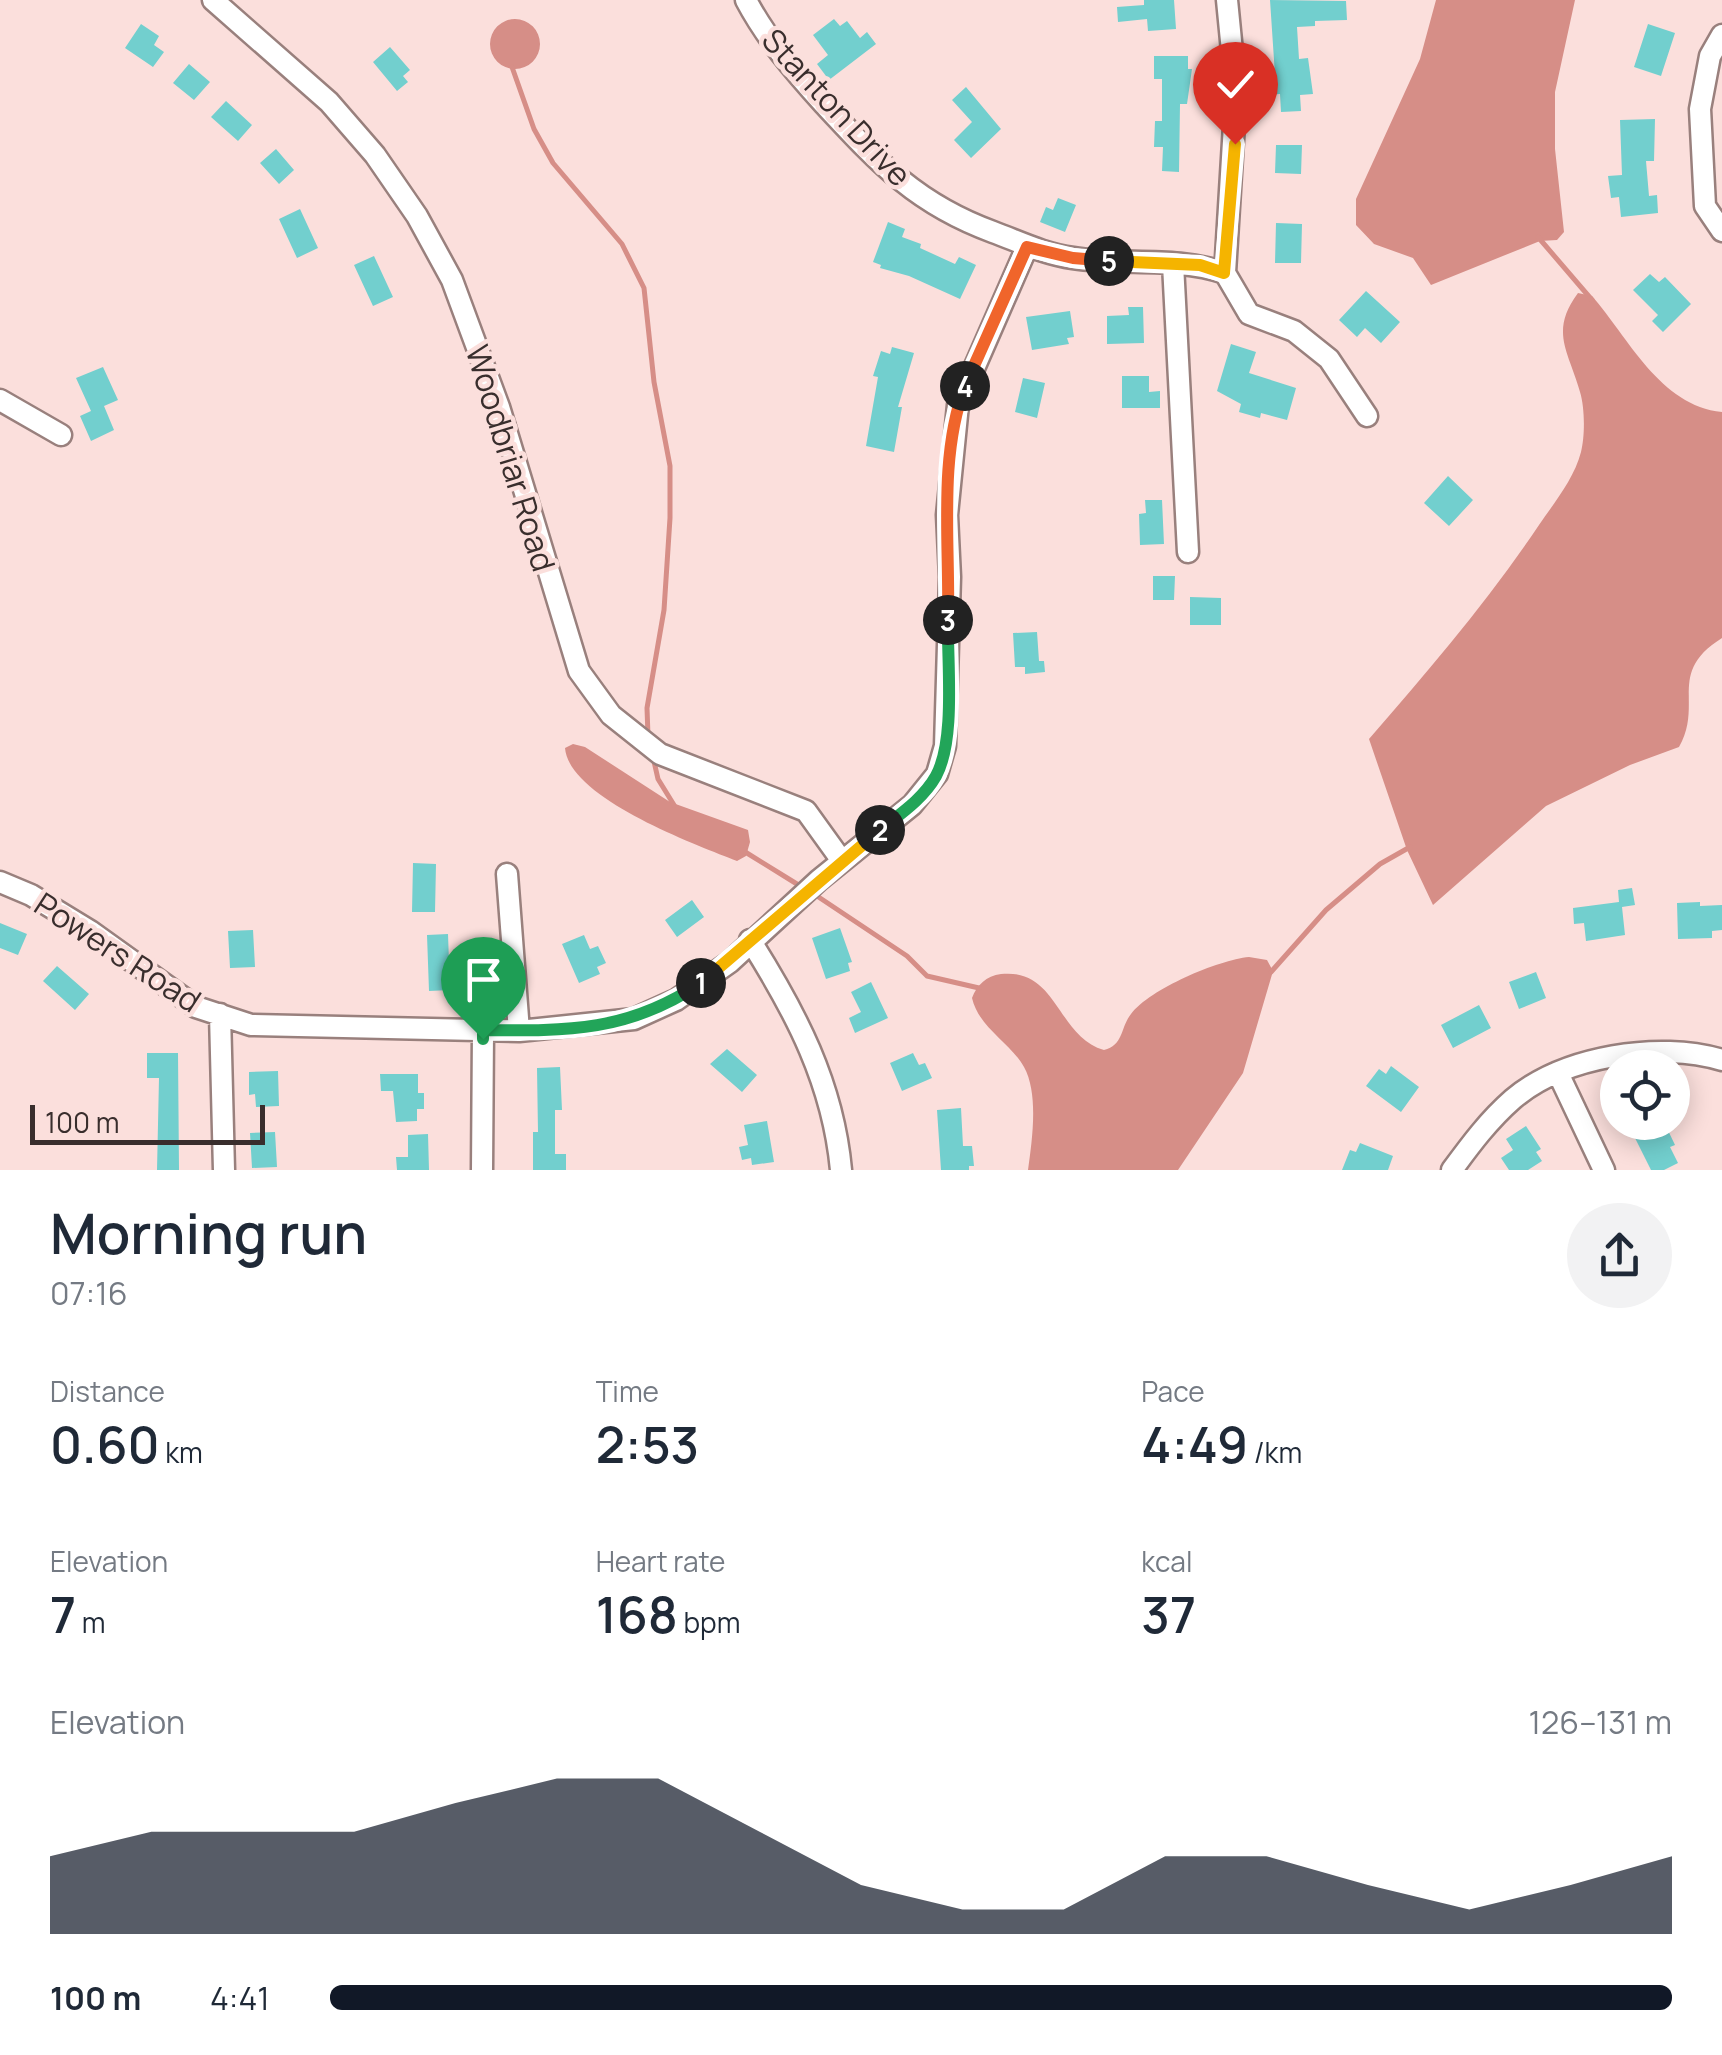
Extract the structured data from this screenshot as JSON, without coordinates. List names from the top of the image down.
{
  "streets": {
    "street": ["Stanton Drive", "Woodbriar Road", "Powers Road"]
  },
  "crossings": [
    ["Stanton Drive", "Powers Road"],
    ["Woodbriar Road", "Powers Road"]
  ],
  "scale_bar": "100 m",
  "page": {
    "pins": [
      "5",
      "4",
      "3",
      "2",
      "1"
    ],
    "scale": "100 m",
    "heading": ["Morning run", "07:16"],
    "stats": [
      ["Distance", "0.60 km"],
      ["Time", "2:53"],
      ["Pace", "4:49 /km"],
      ["Elevation", "7 m"],
      ["Heart rate", "168 bpm"],
      ["kcal", "37"]
    ],
    "chart": ["Elevation", "126–131 m"],
    "list": [
      {
        "name": "100 m",
        "note": "4:41"
      }
    ]
  }
}
